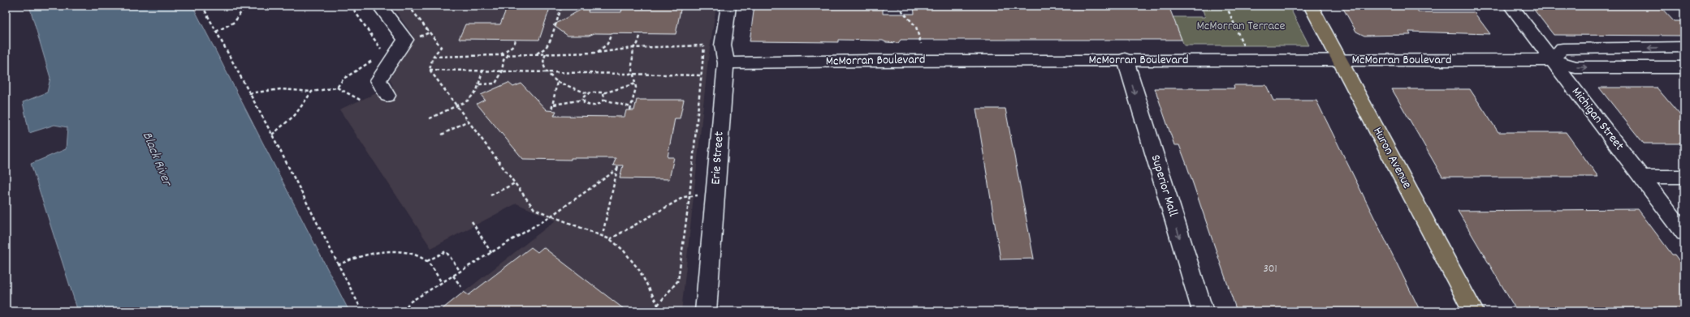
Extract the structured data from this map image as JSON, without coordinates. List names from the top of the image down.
{
  "streets": {
    "main road": ["Huron Avenue"],
    "street": [
      "McMorran Boulevard",
      "Michigan Street",
      "Erie Street",
      "Superior Mall"
    ]
  },
  "crossings": [
    ["McMorran Boulevard", "Michigan Street"],
    ["McMorran Boulevard", "Erie Street"],
    ["McMorran Boulevard", "Huron Avenue"],
    ["McMorran Boulevard", "Superior Mall"]
  ],
  "one_way": ["Superior Mall"],
  "water": ["Black River"],
  "parks": ["McMorran Terrace"],
  "house_numbers": ["301"]
}
